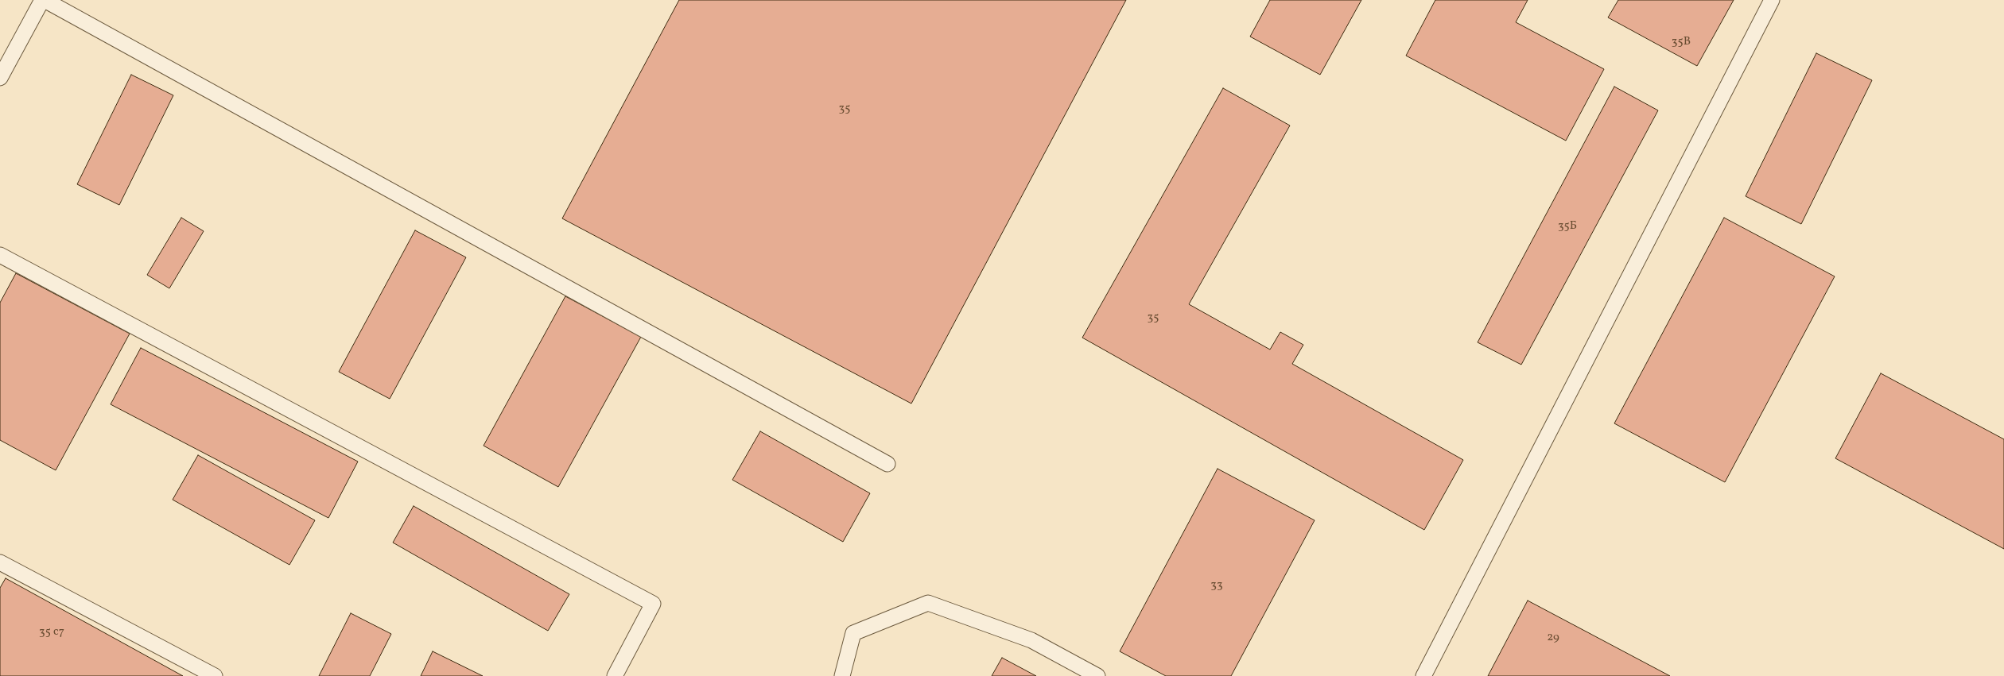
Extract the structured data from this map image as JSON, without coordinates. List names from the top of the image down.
{
  "house_numbers": [
    "35В",
    "35",
    "35Б",
    "35",
    "33",
    "35 c7",
    "29"
  ]
}
